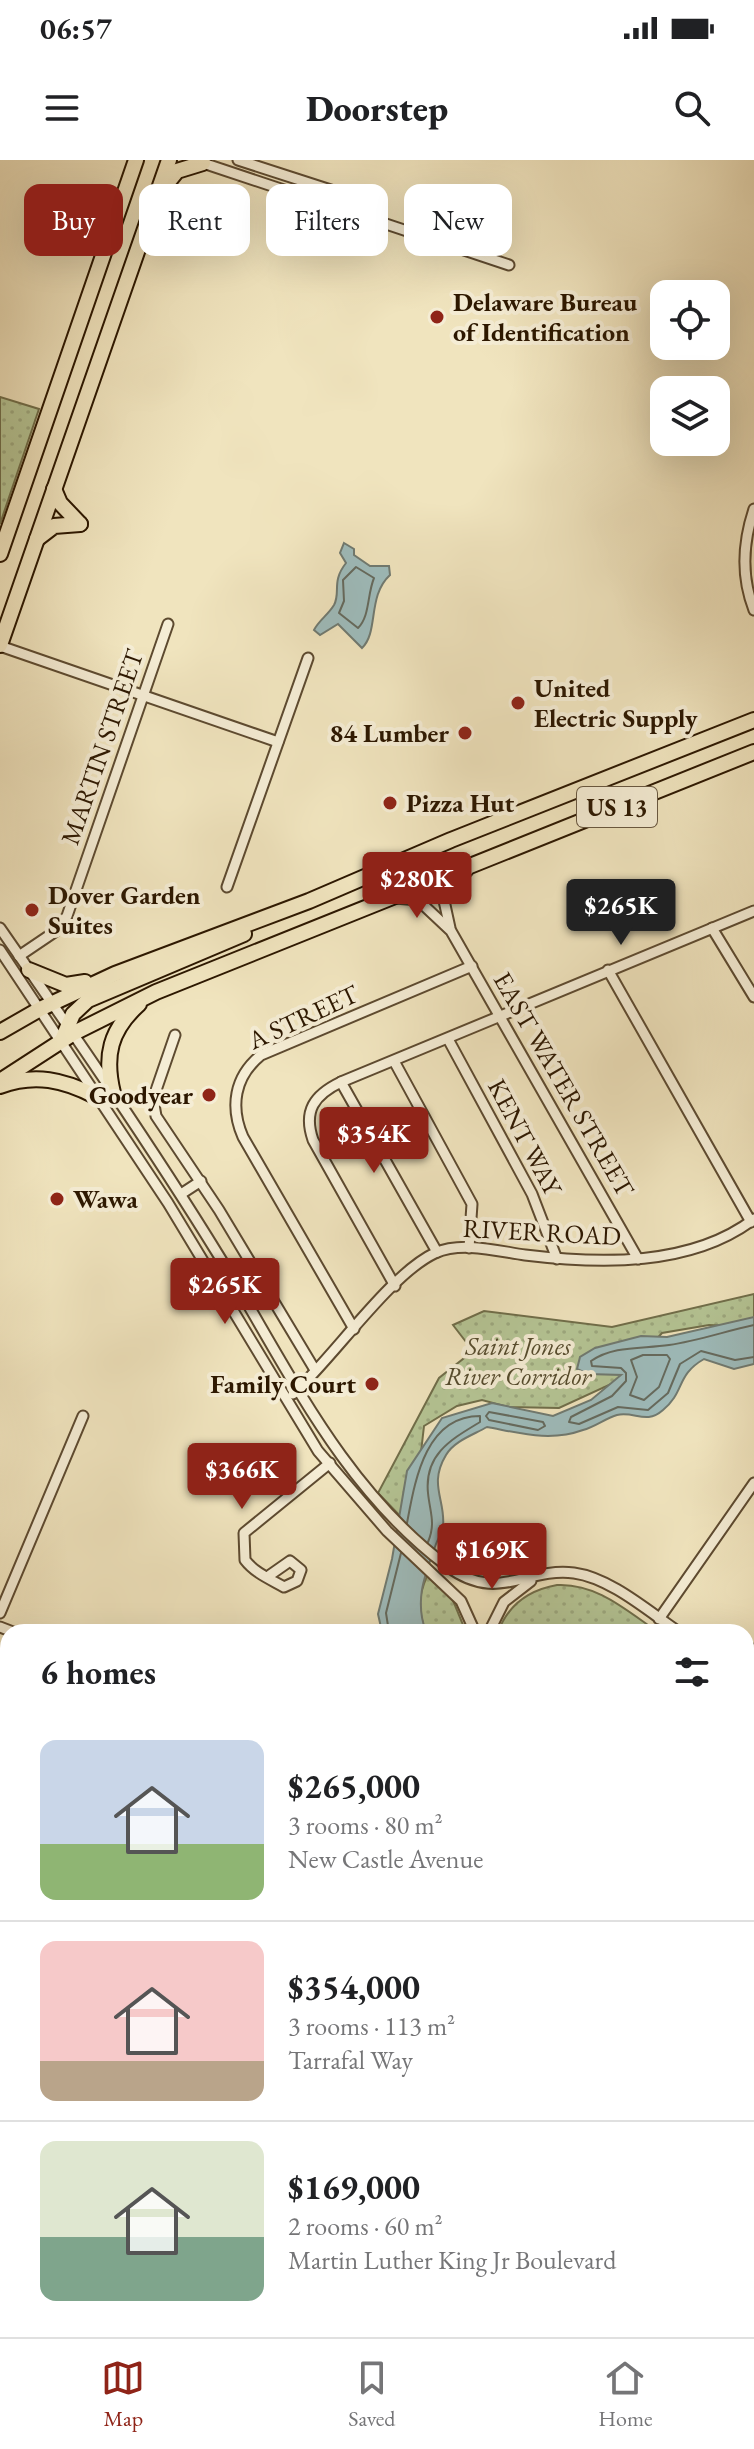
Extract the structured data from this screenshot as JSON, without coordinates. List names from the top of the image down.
{
  "streets": {
    "highway": ["US 13"],
    "street": [
      "MARTIN STREET",
      "A STREET",
      "EAST WATER STREET",
      "KENT WAY",
      "RIVER ROAD"
    ]
  },
  "crossings": [
    ["US 13", "EAST WATER STREET"],
    ["A STREET", "EAST WATER STREET"],
    ["A STREET", "RIVER ROAD"],
    ["EAST WATER STREET", "RIVER ROAD"],
    ["KENT WAY", "RIVER ROAD"]
  ],
  "parks": ["Saint Jones River Corridor"],
  "places": [
    "Delaware Bureau of Identification",
    "United Electric Supply",
    "84 Lumber",
    "Pizza Hut",
    "Dover Garden Suites",
    "Goodyear",
    "Wawa",
    "Family Court"
  ],
  "page": {
    "status": "06:57",
    "header": "Doorstep",
    "chip": [
      "Buy",
      "Rent",
      "Filters",
      "New"
    ],
    "price": [
      "$280K",
      "$265K",
      "$354K",
      "$265K",
      "$366K",
      "$169K"
    ],
    "heading": "6 homes",
    "list": [
      {
        "name": "$265,000",
        "note": "3 rooms · 80 m² · New Castle Avenue"
      },
      {
        "name": "$354,000",
        "note": "3 rooms · 113 m² · Tarrafal Way"
      },
      {
        "name": "$169,000",
        "note": "2 rooms · 60 m² · Martin Luther King Jr Boulevard"
      }
    ],
    "tabs": ["Map", "Saved", "Home"]
  }
}
